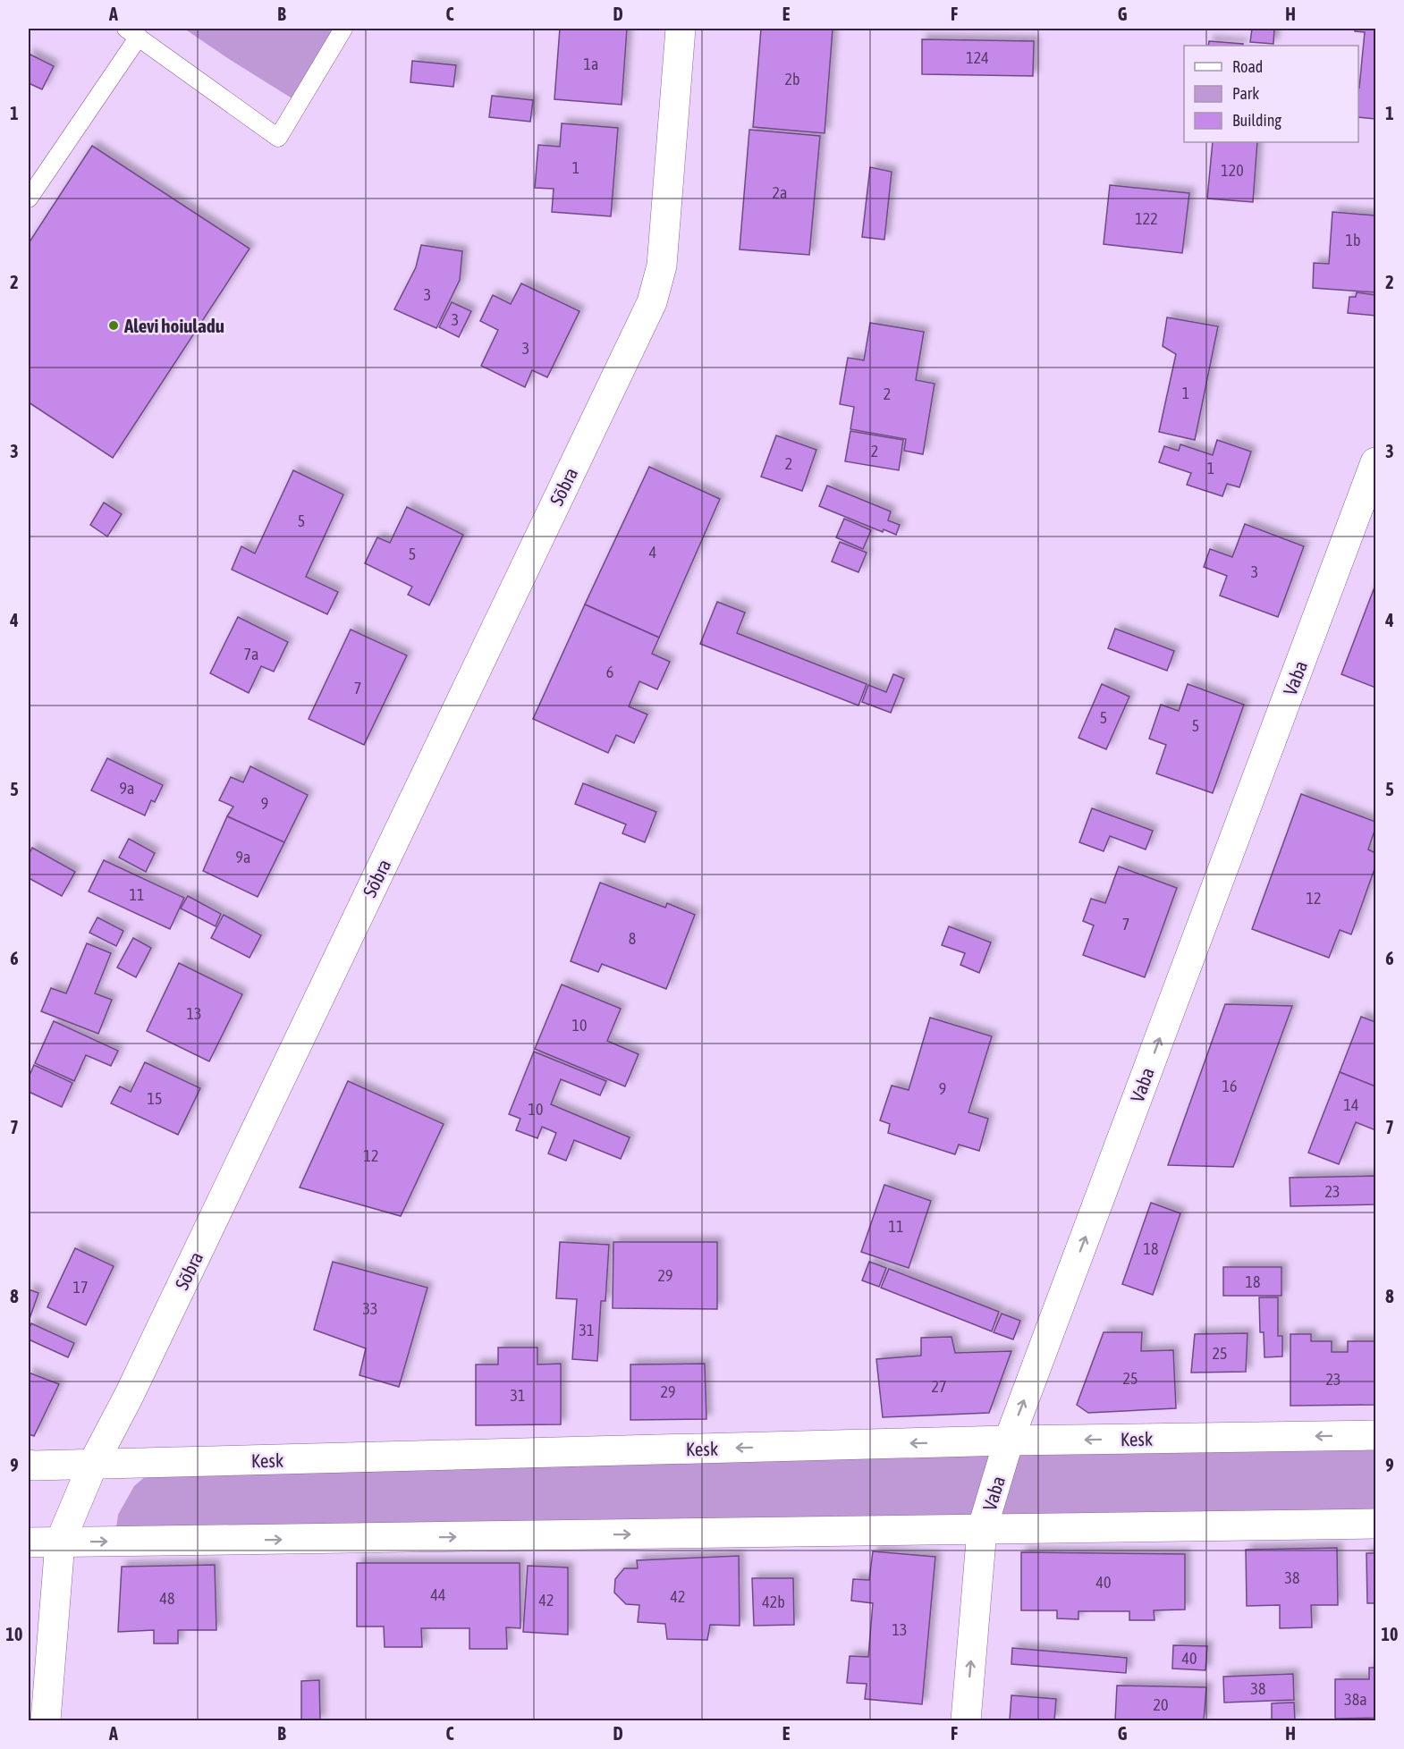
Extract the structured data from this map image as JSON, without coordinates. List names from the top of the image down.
{
  "streets": {
    "street": ["Sõbra", "Vaba", "Kesk"]
  },
  "crossings": [
    ["Sõbra", "Kesk"],
    ["Vaba", "Kesk"]
  ],
  "one_way": ["Vaba"],
  "places": ["Alevi hoiuladu"],
  "house_numbers": [
    "124",
    "1a",
    "2b",
    "1",
    "120",
    "2a",
    "122",
    "1b",
    "3",
    "3",
    "3",
    "1",
    "2",
    "2",
    "2",
    "1",
    "5",
    "4",
    "5",
    "3",
    "7a",
    "6",
    "7",
    "5",
    "5",
    "9a",
    "9",
    "9a",
    "11",
    "12",
    "7",
    "8",
    "13",
    "10",
    "16",
    "9",
    "15",
    "14",
    "10",
    "12",
    "23",
    "11",
    "18",
    "29",
    "18",
    "17",
    "33",
    "31",
    "25",
    "25",
    "23",
    "27",
    "29",
    "31",
    "38",
    "40",
    "44",
    "42",
    "48",
    "42",
    "42b",
    "13",
    "40",
    "38",
    "38a",
    "20"
  ],
  "legend": ["Road", "Park", "Building"],
  "grid": {
    "columns": [
      "A",
      "B",
      "C",
      "D",
      "E",
      "F",
      "G",
      "H"
    ],
    "rows": [
      "1",
      "2",
      "3",
      "4",
      "5",
      "6",
      "7",
      "8",
      "9",
      "10"
    ]
  }
}
